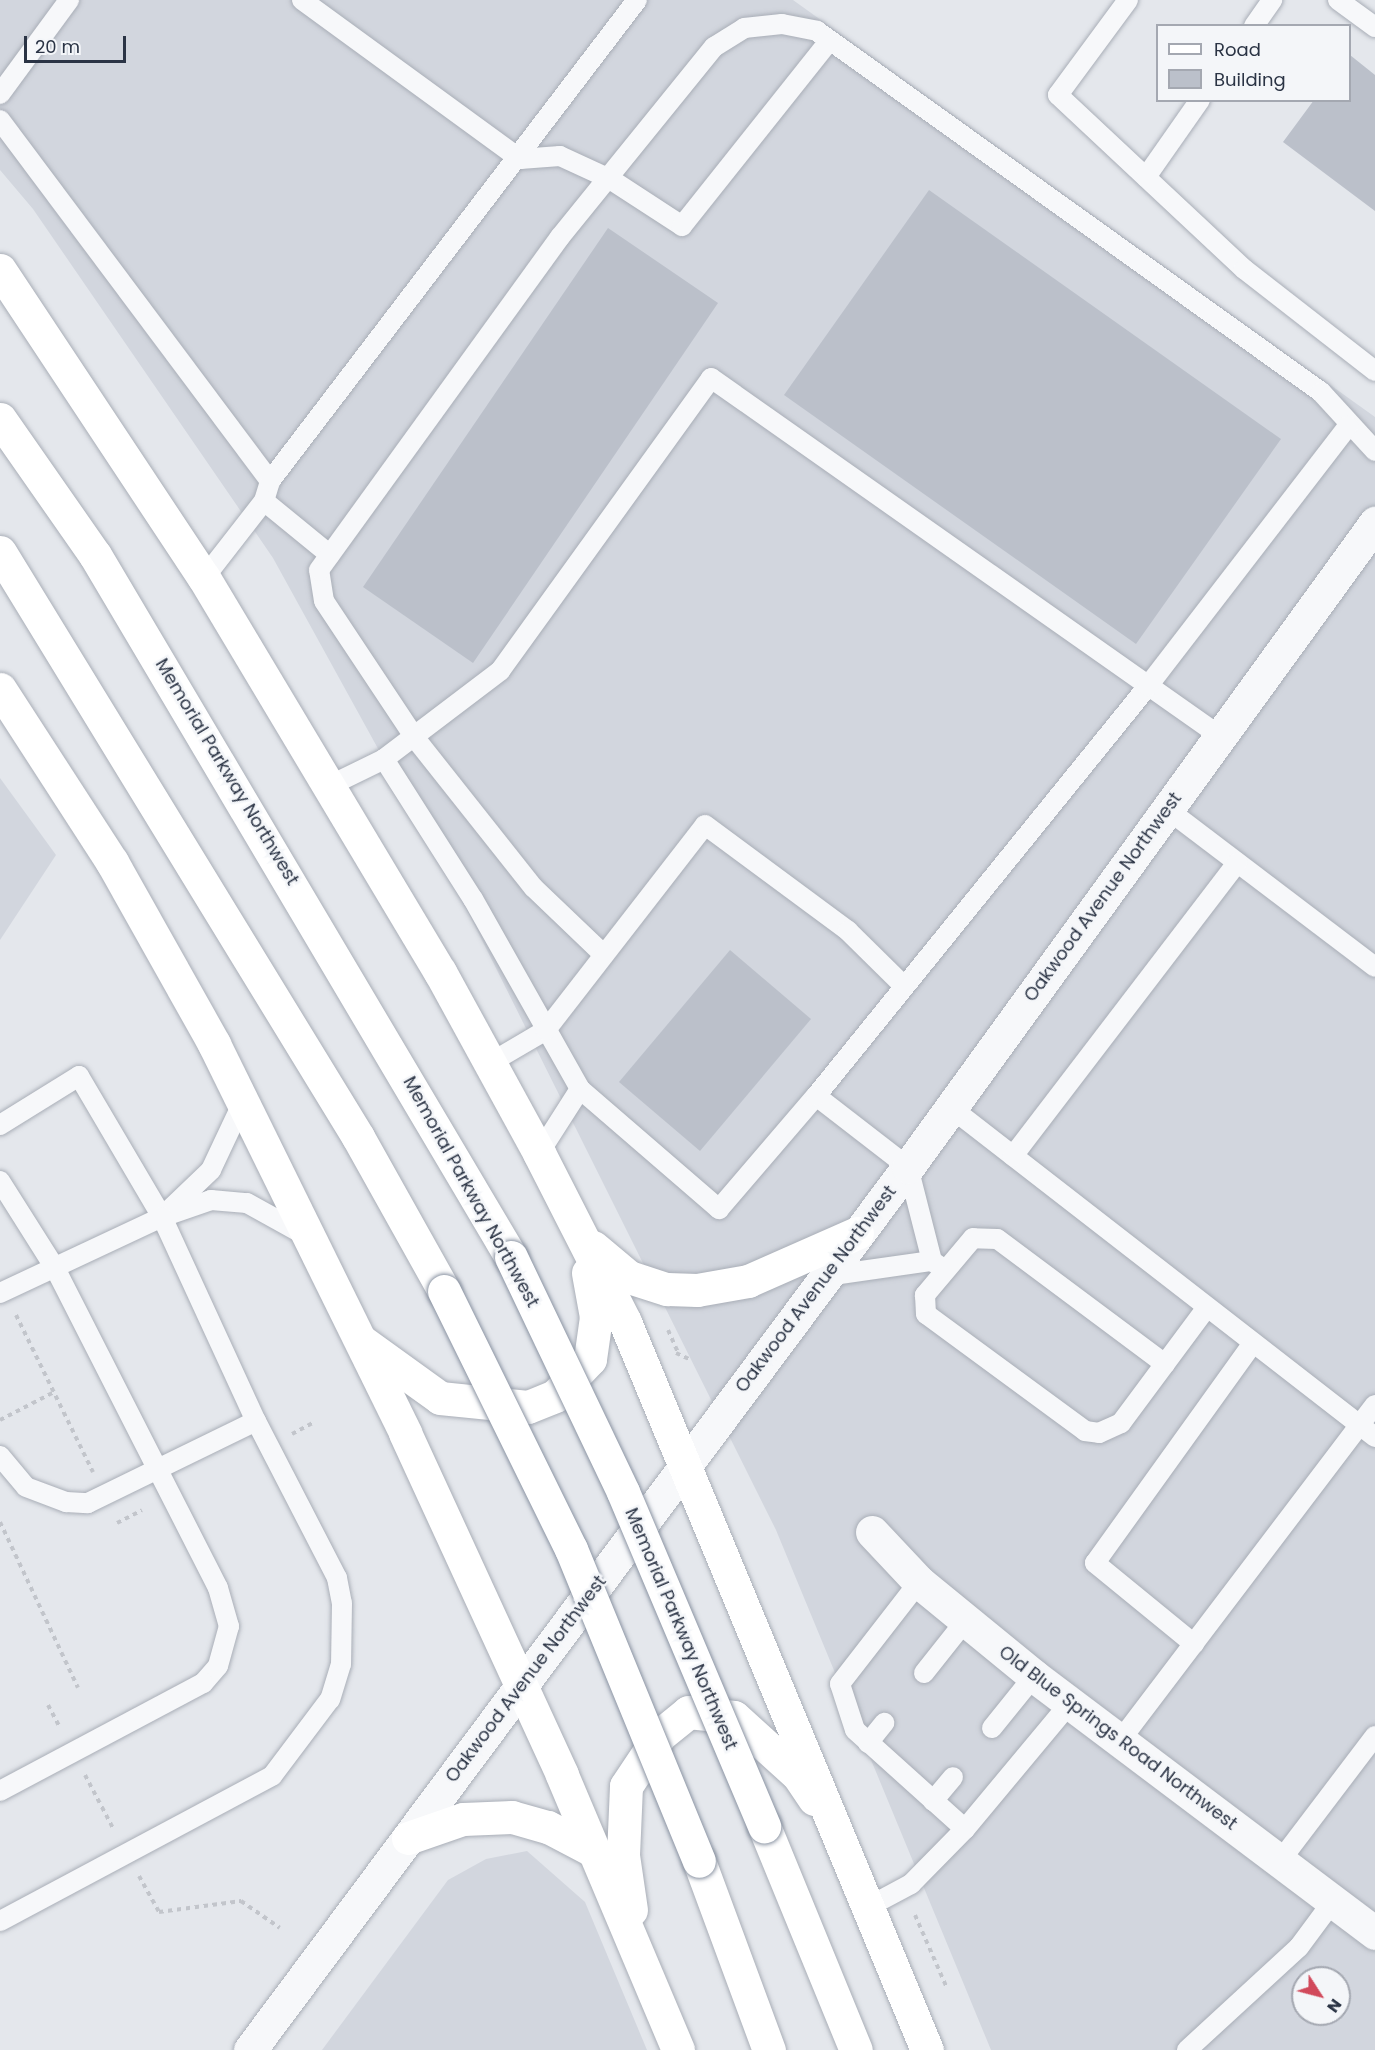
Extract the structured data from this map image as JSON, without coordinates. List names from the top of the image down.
{
  "streets": {
    "main road": ["Memorial Parkway Northwest"],
    "street": ["Oakwood Avenue Northwest", "Old Blue Springs Road Northwest"]
  },
  "legend": ["Road", "Building"],
  "scale_bar": "20 m",
  "north": "bottom right"
}
